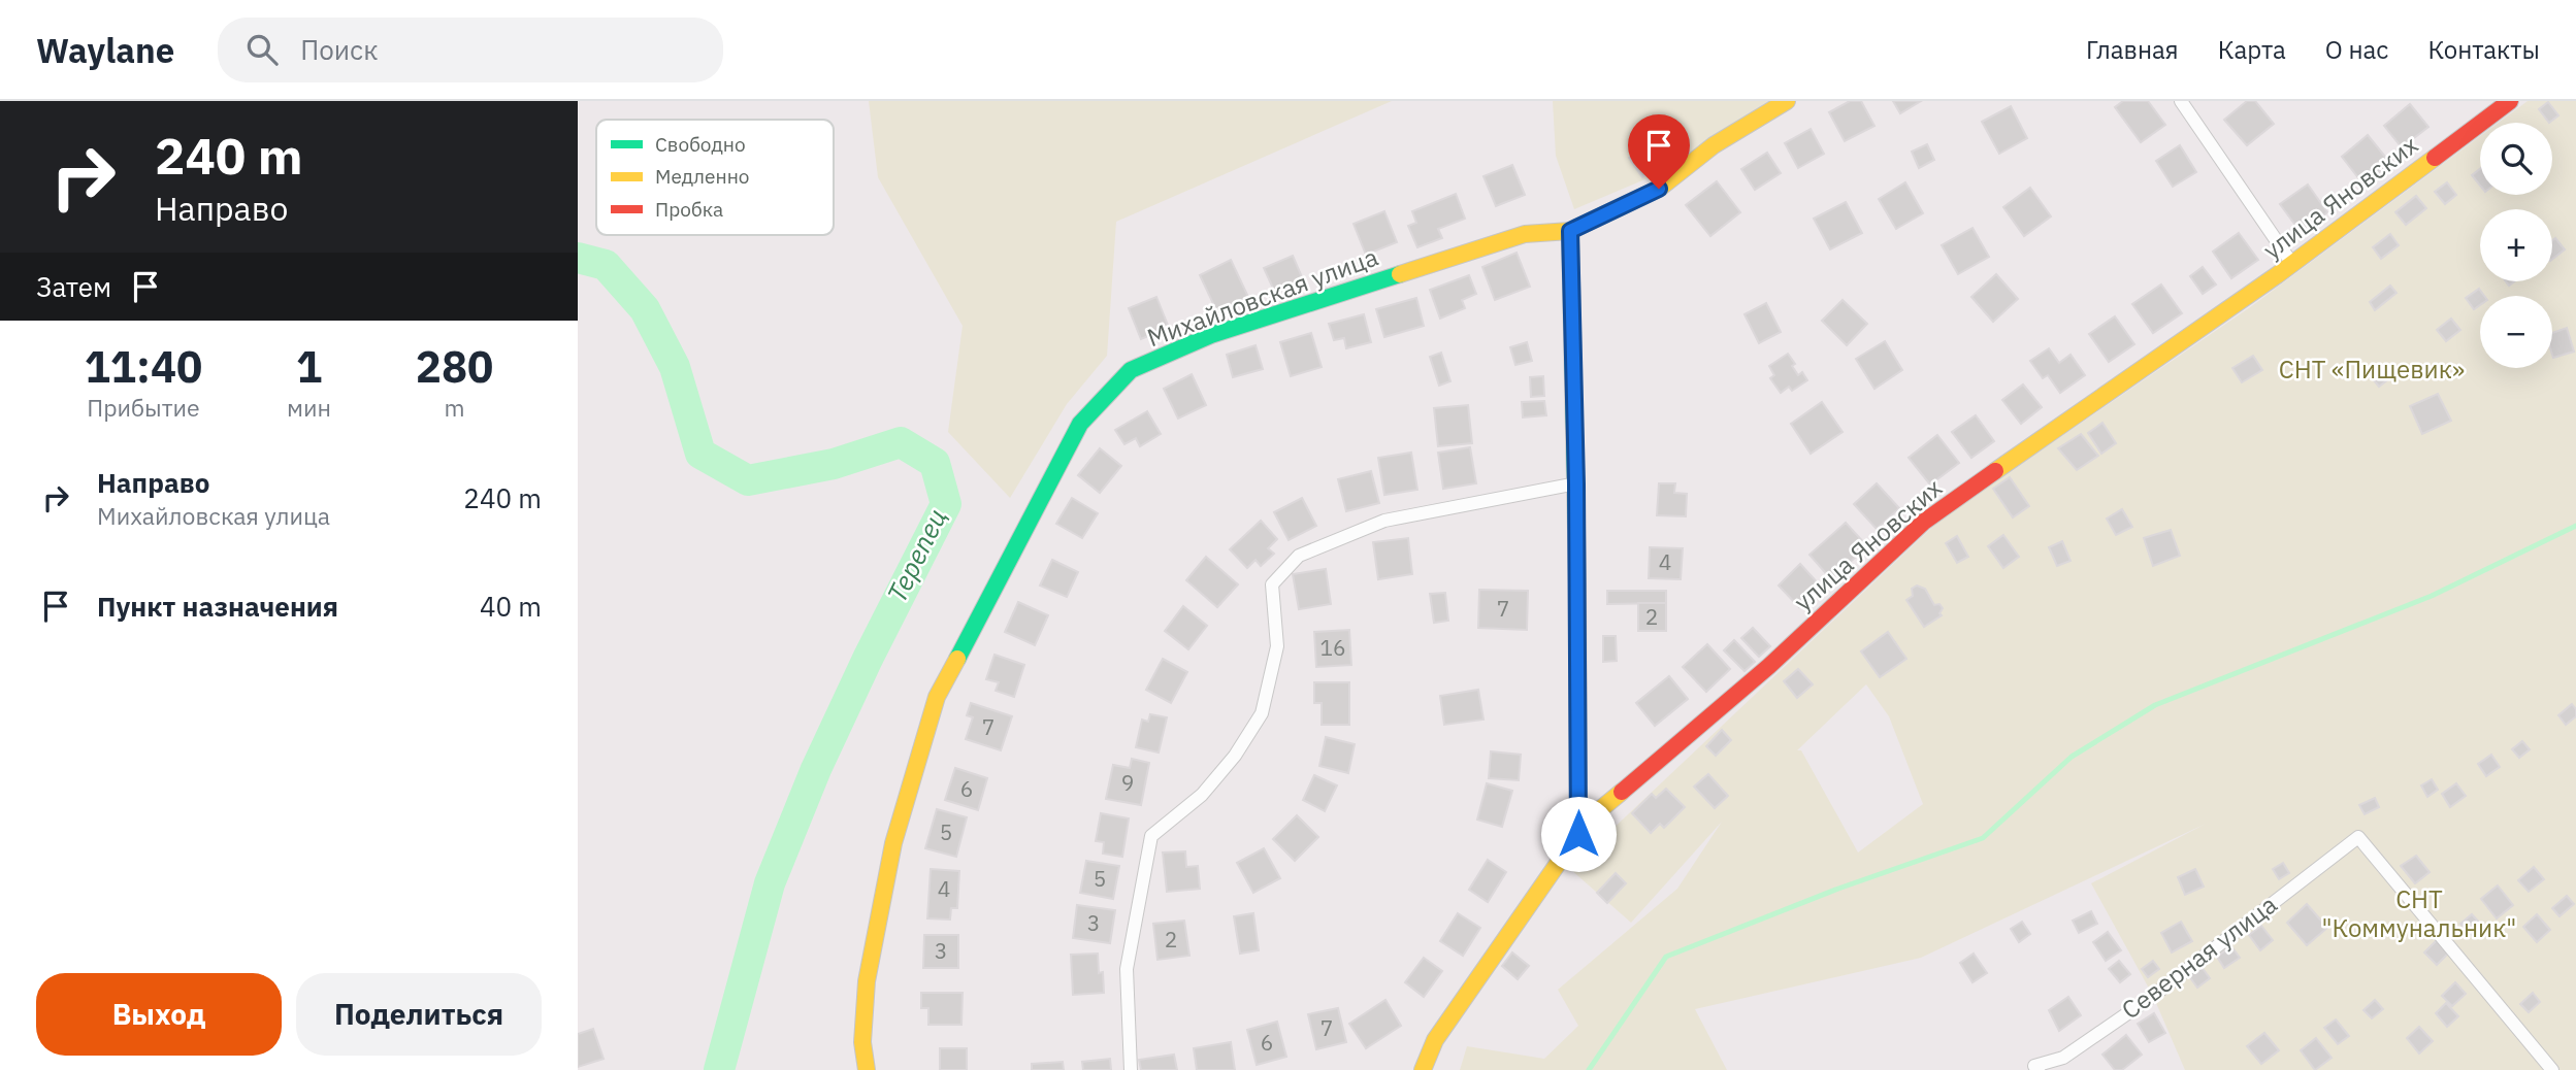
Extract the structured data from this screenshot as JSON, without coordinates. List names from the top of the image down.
{
  "streets": {
    "street": ["улица Яновских", "Михайловская улица", "Северная улица"]
  },
  "water": ["Терепец"],
  "parks": ["СНТ «Пищевик»", "СНТ \"Коммунальник\""],
  "house_numbers": [
    "4",
    "7",
    "2",
    "16",
    "7",
    "9",
    "6",
    "5",
    "5",
    "4",
    "3",
    "2",
    "3",
    "7",
    "6"
  ],
  "legend": ["Свободно", "Медленно", "Пробка"],
  "page": {
    "header": "Waylane",
    "search": "Поиск",
    "nav": [
      "Главная",
      "Карта",
      "О нас",
      "Контакты"
    ],
    "turn": ["240 m", "Направо"],
    "map_buttons": ["+", "−"],
    "then": "Затем",
    "eta": [
      "11:40",
      "Прибытие",
      "1",
      "мин",
      "280",
      "m"
    ],
    "list": [
      {
        "name": "Направо",
        "note": "Михайловская улица",
        "value": "240 m"
      },
      {
        "name": "Пункт назначения",
        "value": "40 m"
      }
    ],
    "buttons": ["Выход", "Поделиться"]
  }
}
